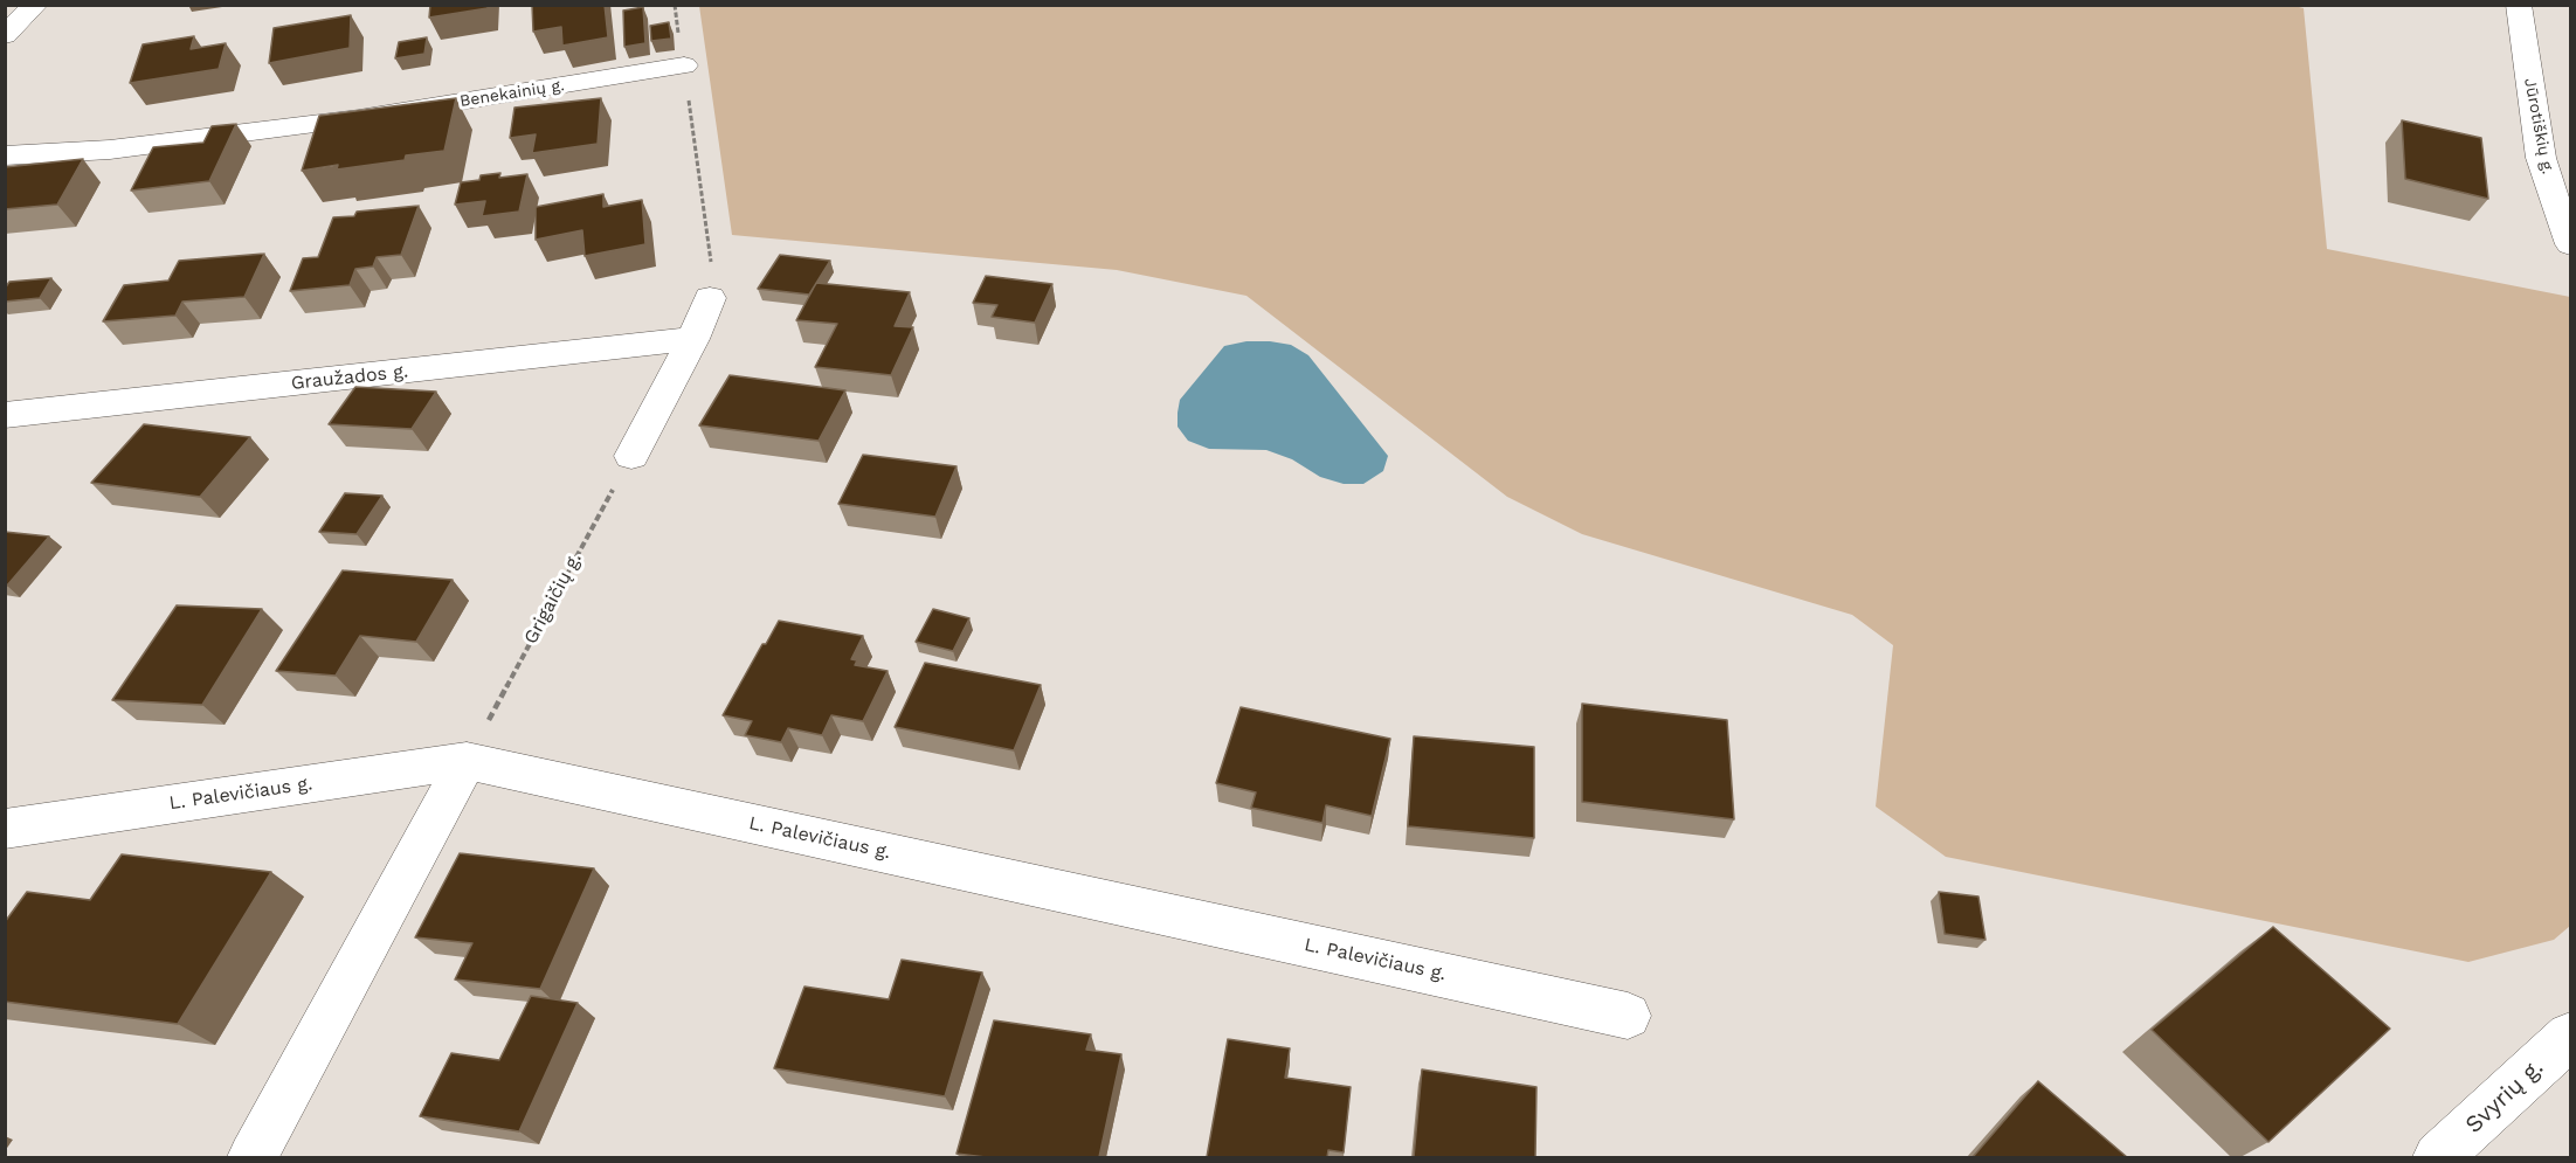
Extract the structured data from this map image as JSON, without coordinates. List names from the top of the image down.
{
  "streets": {
    "street": [
      "Benekainių g.",
      "Jūrotiškių g.",
      "Graužados g.",
      "L. Palevičiaus g.",
      "Svyrių g."
    ],
    "path": ["Grigaičių g."]
  },
  "crossings": [
    ["Grigaičių g.", "L. Palevičiaus g."]
  ]
}
